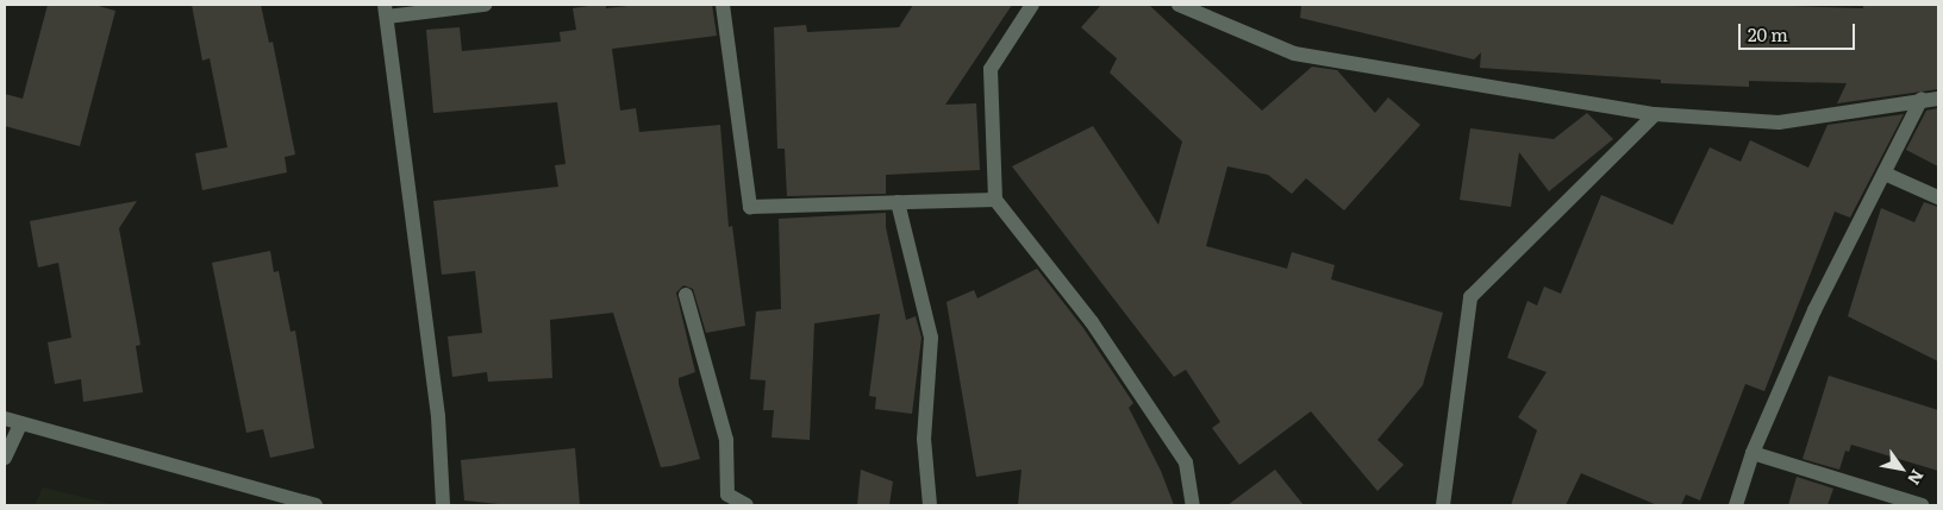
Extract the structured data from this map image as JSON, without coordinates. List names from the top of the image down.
{
  "scale_bar": "20 m",
  "north": "bottom right"
}
